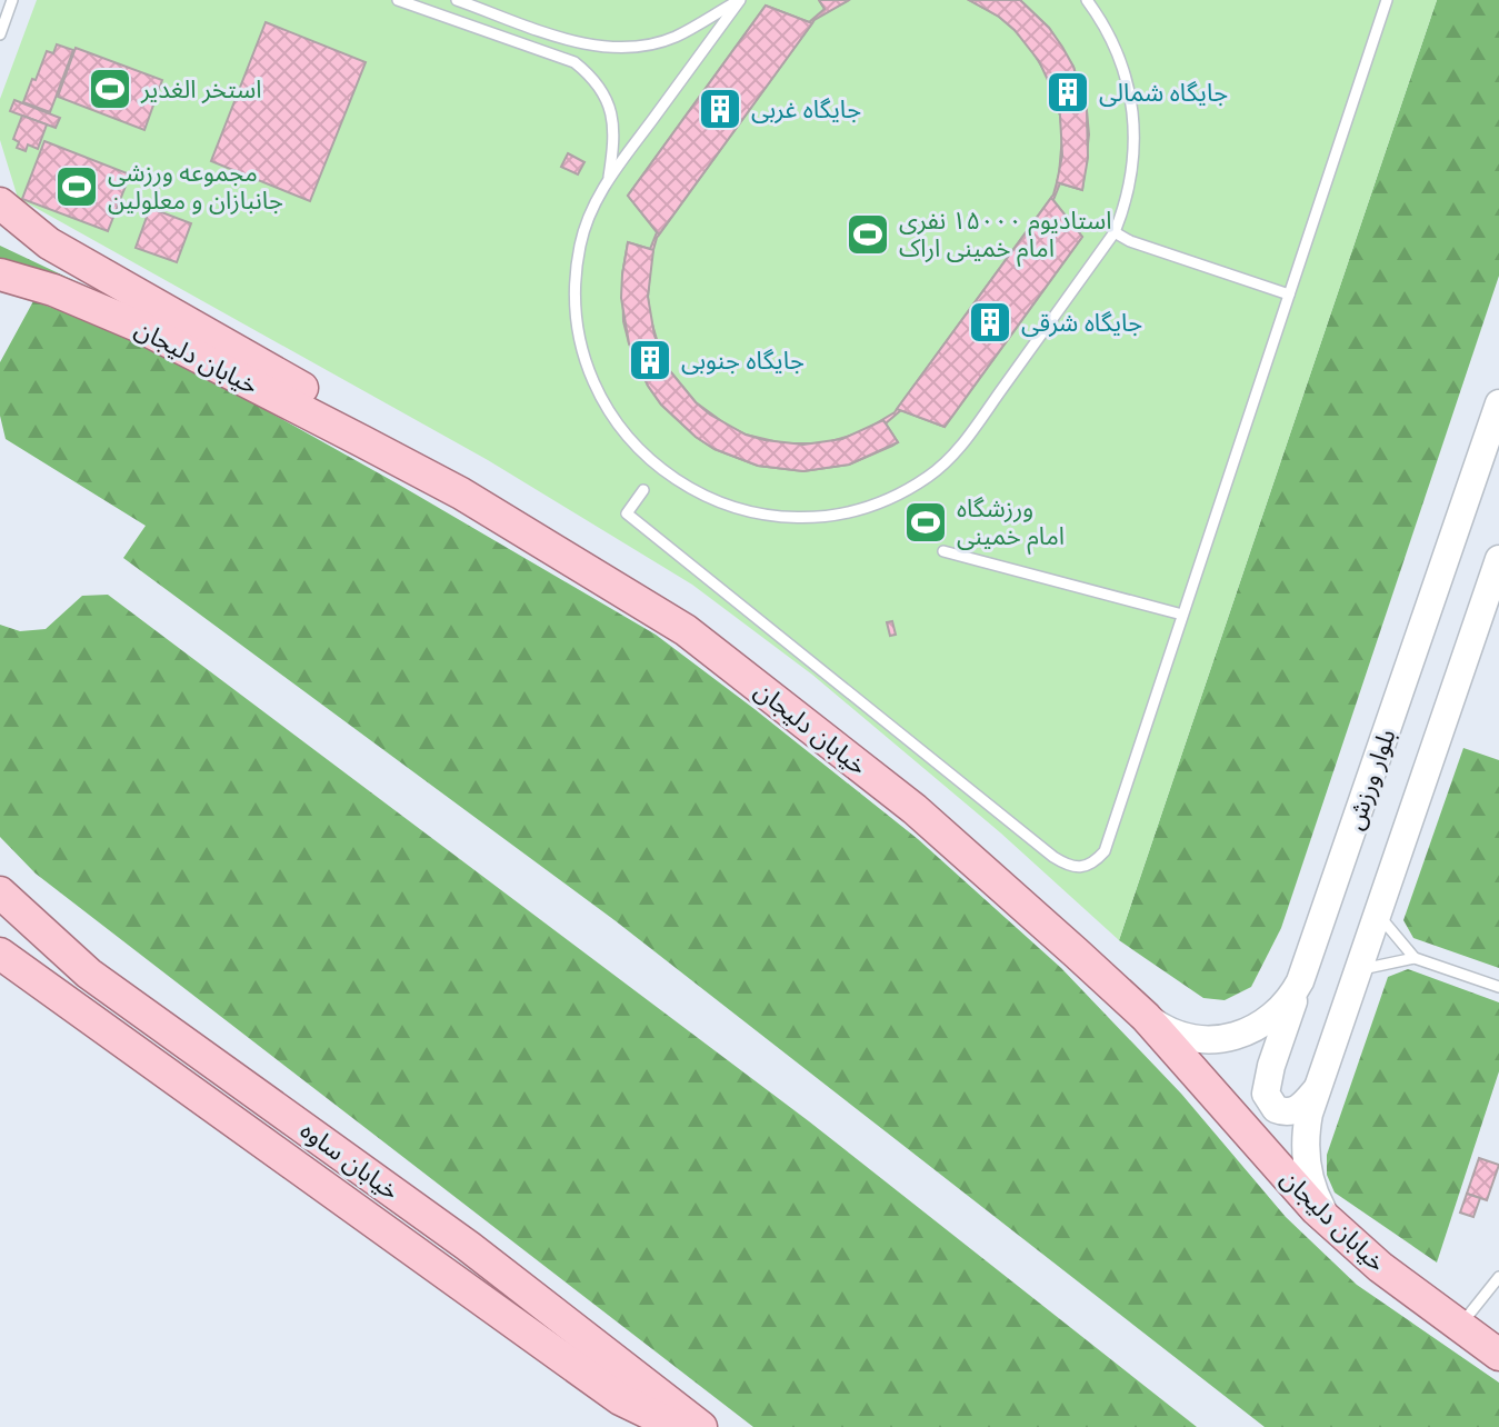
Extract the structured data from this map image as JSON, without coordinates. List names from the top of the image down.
{
  "streets": {
    "main road": ["خیابان دلیجان", "بلوار ورزش", "خیابان ساوه"]
  },
  "crossings": [
    ["خیابان دلیجان", "بلوار ورزش"]
  ],
  "places": {
    "sports": [
      "استخر الغدیر",
      "مجموعه ورزشی جانبازان و معلولین",
      "استادیوم ۱۵۰۰۰ نفری امام خمینی اراک",
      "ورزشگاه امام خمینی"
    ],
    "building": [
      "جایگاه شمالی",
      "جایگاه غربی",
      "جایگاه شرقی",
      "جایگاه جنوبی"
    ]
  }
}
